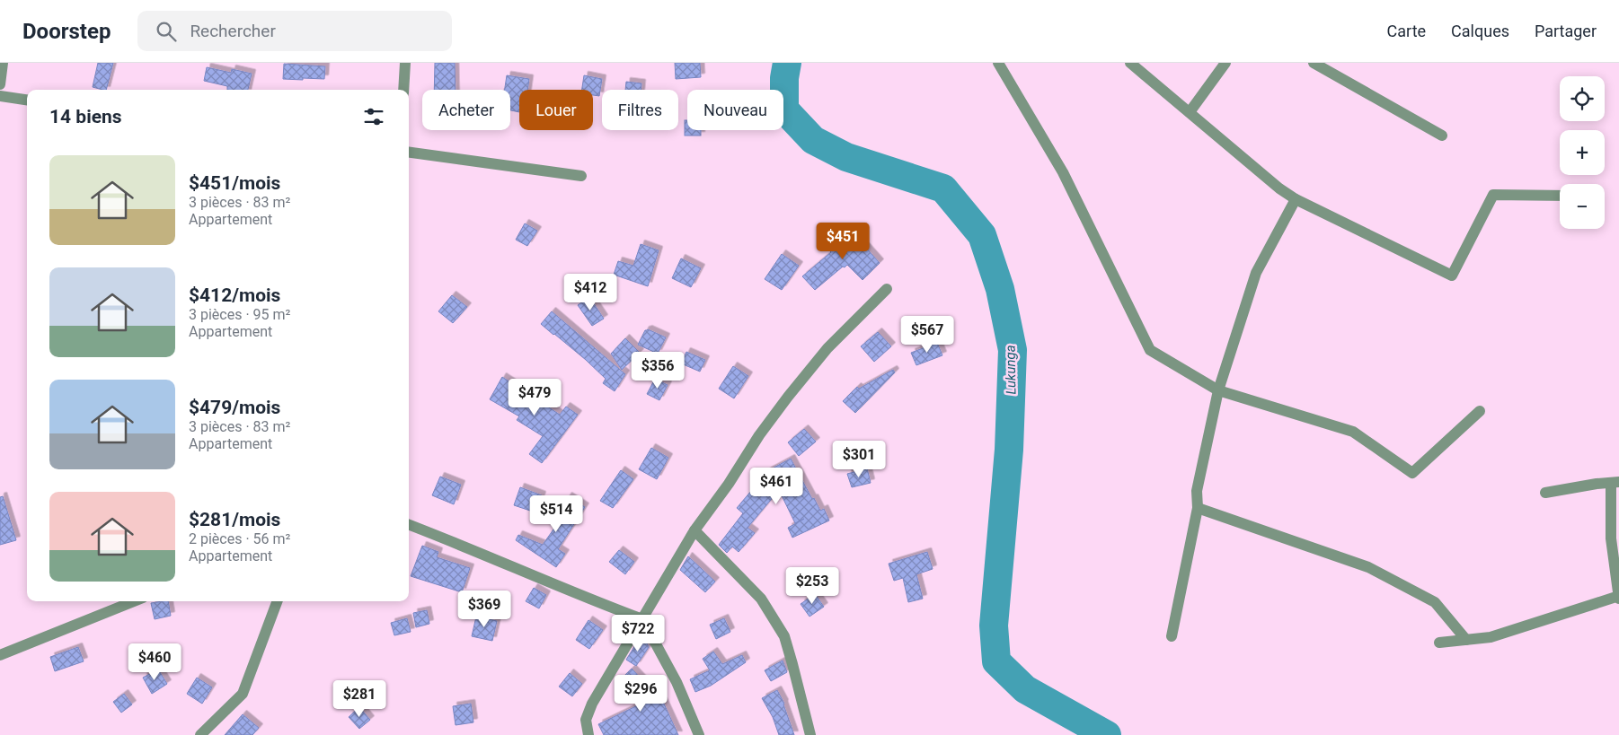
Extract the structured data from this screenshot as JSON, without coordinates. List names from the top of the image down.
{
  "water": ["Lukunga"],
  "page": {
    "header": "Doorstep",
    "search": "Rechercher",
    "nav": ["Carte", "Calques", "Partager"],
    "map_buttons": ["+", "−"],
    "chip": [
      "Acheter",
      "Louer",
      "Filtres",
      "Nouveau"
    ],
    "heading": "14 biens",
    "list": [
      {
        "name": "$451/mois",
        "note": "3 pièces · 83 m² · Appartement"
      },
      {
        "name": "$412/mois",
        "note": "3 pièces · 95 m² · Appartement"
      },
      {
        "name": "$479/mois",
        "note": "3 pièces · 83 m² · Appartement"
      },
      {
        "name": "$281/mois",
        "note": "2 pièces · 56 m² · Appartement"
      }
    ],
    "price": [
      "$451",
      "$412",
      "$567",
      "$356",
      "$479",
      "$301",
      "$461",
      "$514",
      "$253",
      "$369",
      "$722",
      "$460",
      "$296",
      "$281"
    ]
  }
}
